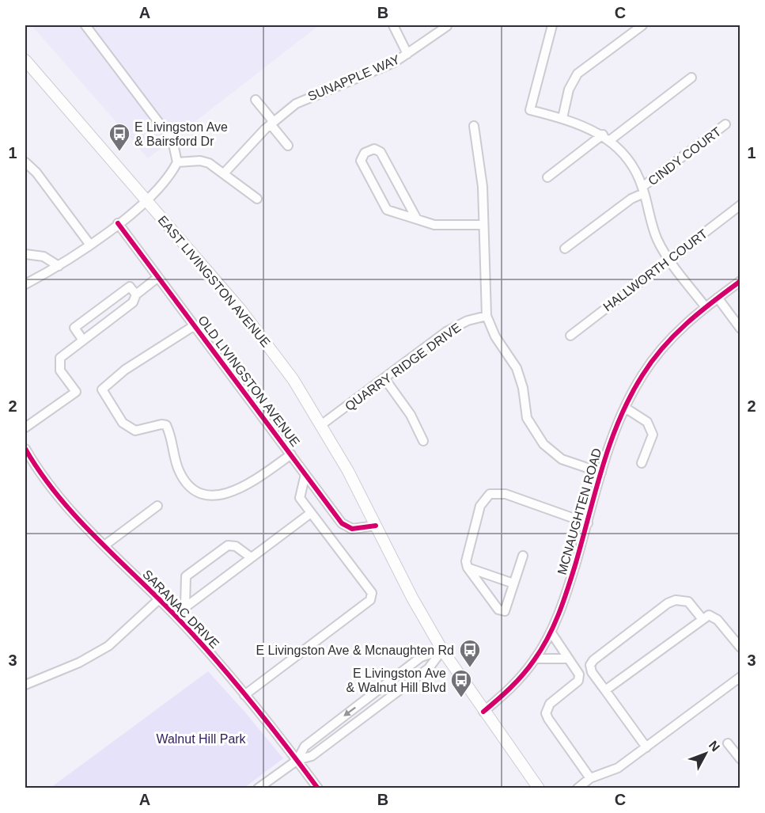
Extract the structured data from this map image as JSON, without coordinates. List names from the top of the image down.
{
  "streets": {
    "main road": ["EAST LIVINGSTON AVENUE"],
    "street": [
      "SUNAPPLE WAY",
      "CINDY COURT",
      "HALLWORTH COURT",
      "QUARRY RIDGE DRIVE",
      "OLD LIVINGSTON AVENUE",
      "MCNAUGHTEN ROAD",
      "SARANAC DRIVE"
    ]
  },
  "crossings": [
    ["EAST LIVINGSTON AVENUE", "QUARRY RIDGE DRIVE"],
    ["EAST LIVINGSTON AVENUE", "OLD LIVINGSTON AVENUE"],
    ["EAST LIVINGSTON AVENUE", "MCNAUGHTEN ROAD"]
  ],
  "parks": ["Walnut Hill Park"],
  "places": {
    "bus stop": ["E Livingston Ave & Bairsford Dr", "E Livingston Ave & Mcnaughten Rd", "E Livingston Ave & Walnut Hill Blvd"]
  },
  "north": "top right",
  "grid": {
    "columns": ["A", "B", "C"],
    "rows": ["1", "2", "3"]
  }
}
